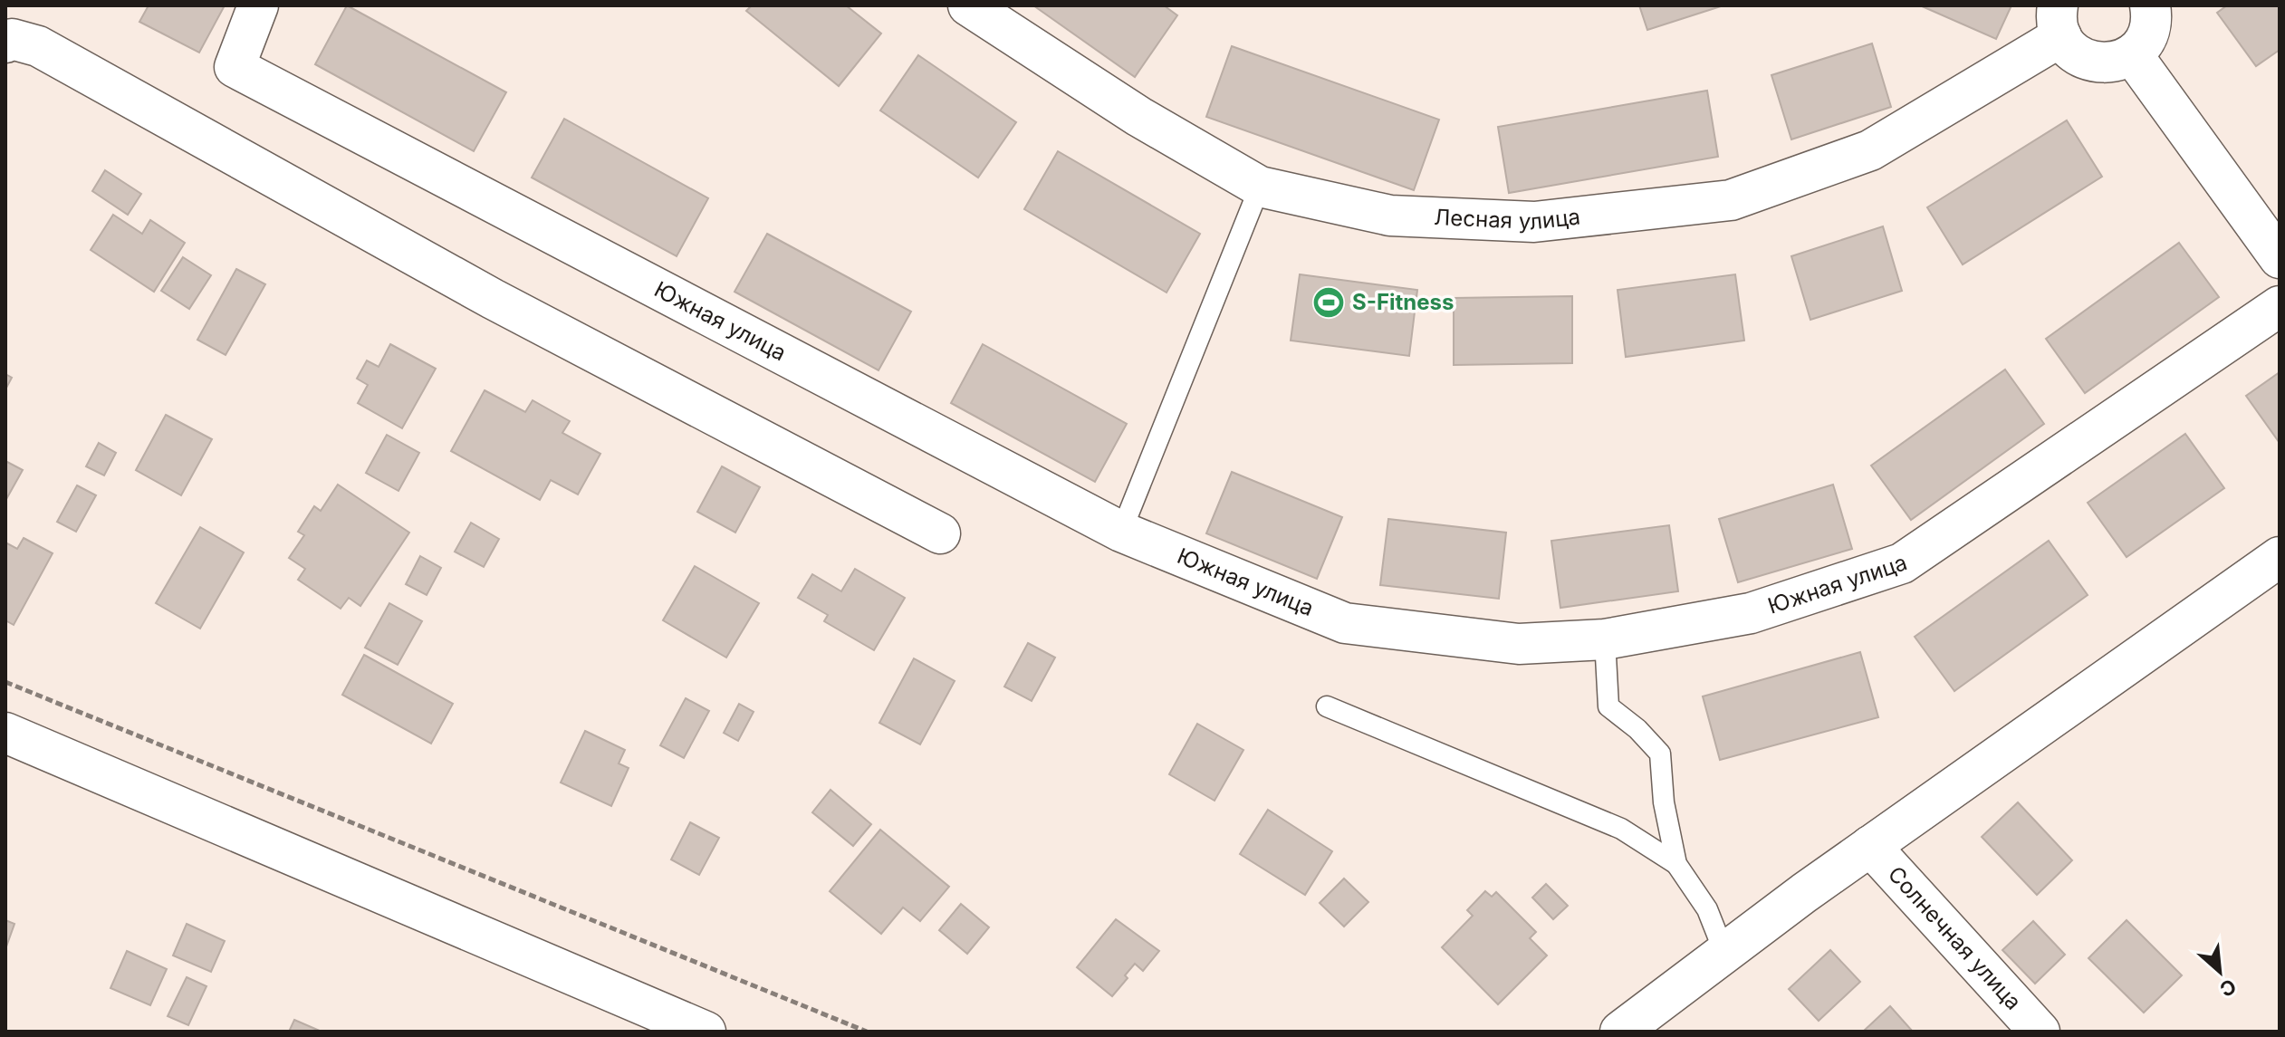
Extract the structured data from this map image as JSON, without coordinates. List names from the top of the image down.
{
  "streets": {
    "street": ["Лесная улица", "Южная улица", "Солнечная улица"]
  },
  "places": {
    "sports": ["S-Fitness"]
  },
  "north": "bottom right"
}
